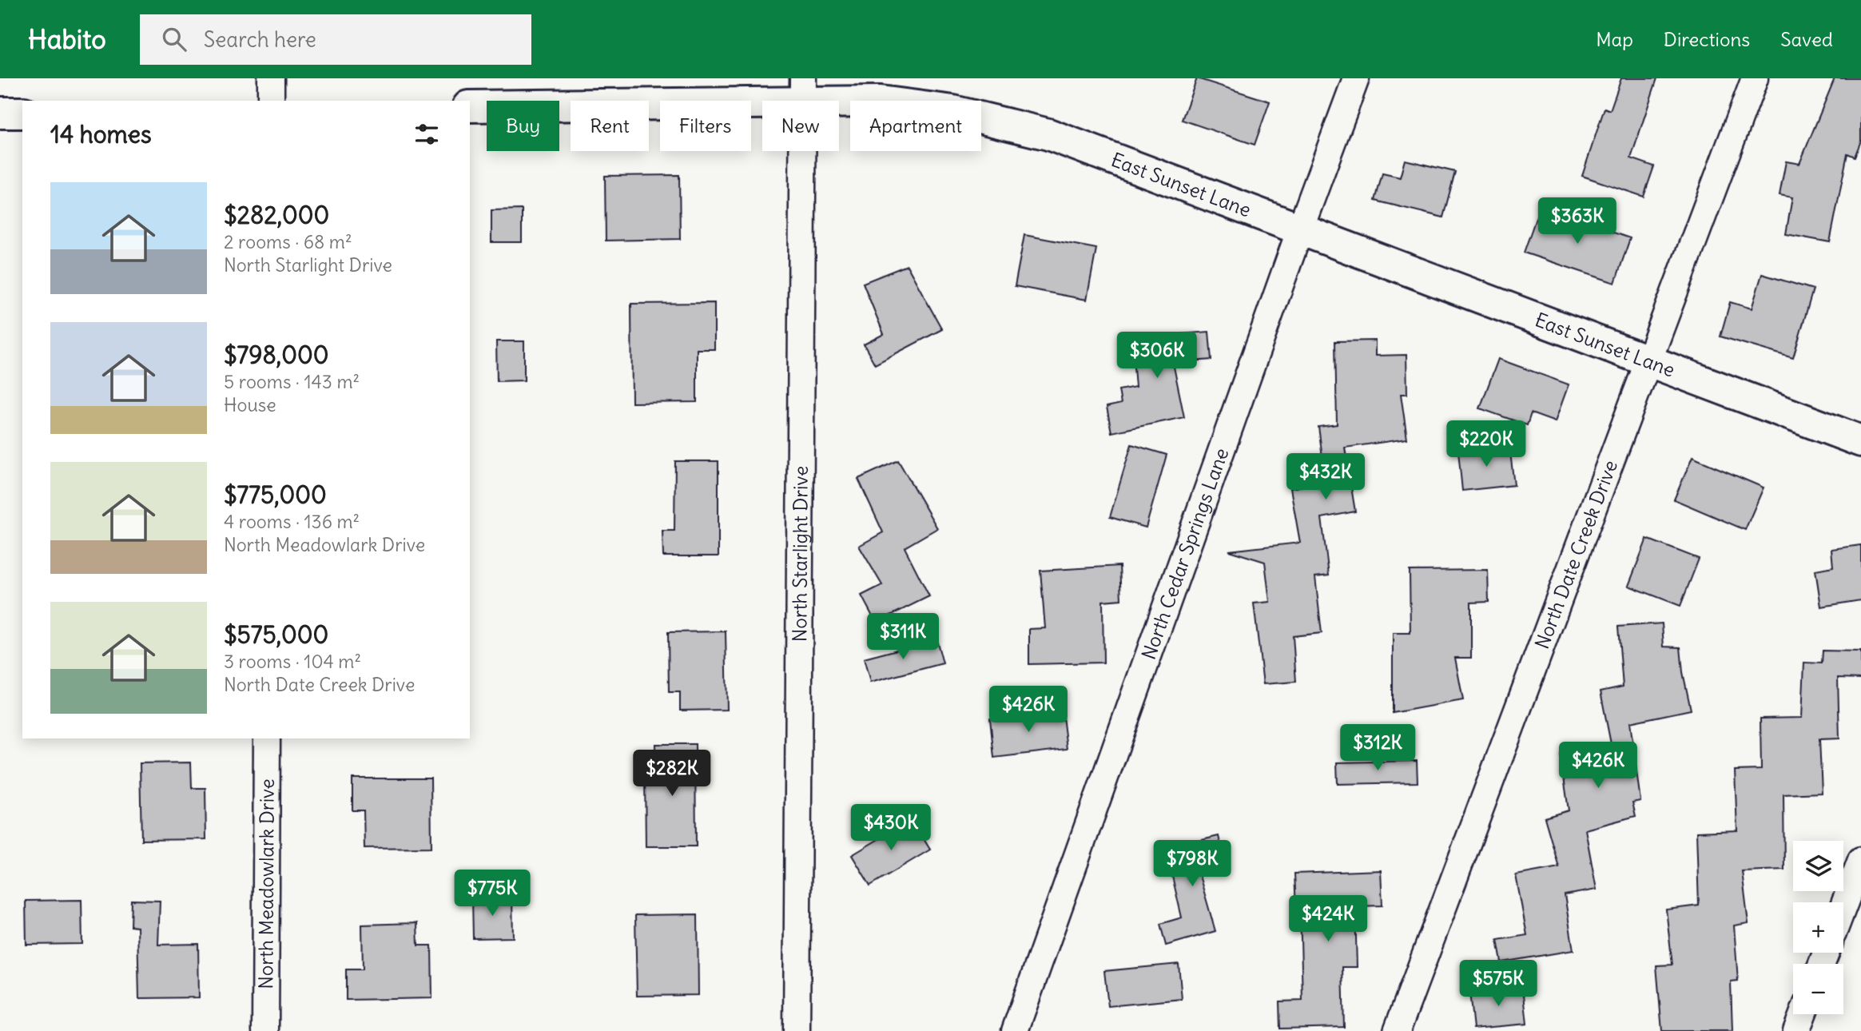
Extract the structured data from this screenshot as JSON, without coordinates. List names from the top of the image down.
{
  "streets": {
    "street": [
      "East Sunset Lane",
      "North Starlight Drive",
      "North Cedar Springs Lane",
      "North Date Creek Drive",
      "North Meadowlark Drive"
    ]
  },
  "crossings": [
    ["East Sunset Lane", "North Starlight Drive"],
    ["East Sunset Lane", "North Cedar Springs Lane"],
    ["East Sunset Lane", "North Date Creek Drive"]
  ],
  "page": {
    "header": "Habito",
    "search": "Search here",
    "nav": ["Map", "Directions", "Saved"],
    "chip": [
      "Buy",
      "Rent",
      "Filters",
      "New",
      "Apartment"
    ],
    "heading": "14 homes",
    "list": [
      {
        "name": "$282,000",
        "note": "2 rooms · 68 m² · North Starlight Drive"
      },
      {
        "name": "$798,000",
        "note": "5 rooms · 143 m² · House"
      },
      {
        "name": "$775,000",
        "note": "4 rooms · 136 m² · North Meadowlark Drive"
      },
      {
        "name": "$575,000",
        "note": "3 rooms · 104 m² · North Date Creek Drive"
      }
    ],
    "price": [
      "$363K",
      "$306K",
      "$220K",
      "$432K",
      "$311K",
      "$426K",
      "$312K",
      "$426K",
      "$282K",
      "$430K",
      "$798K",
      "$775K",
      "$424K",
      "$575K"
    ],
    "map_buttons": ["+", "−"]
  }
}
